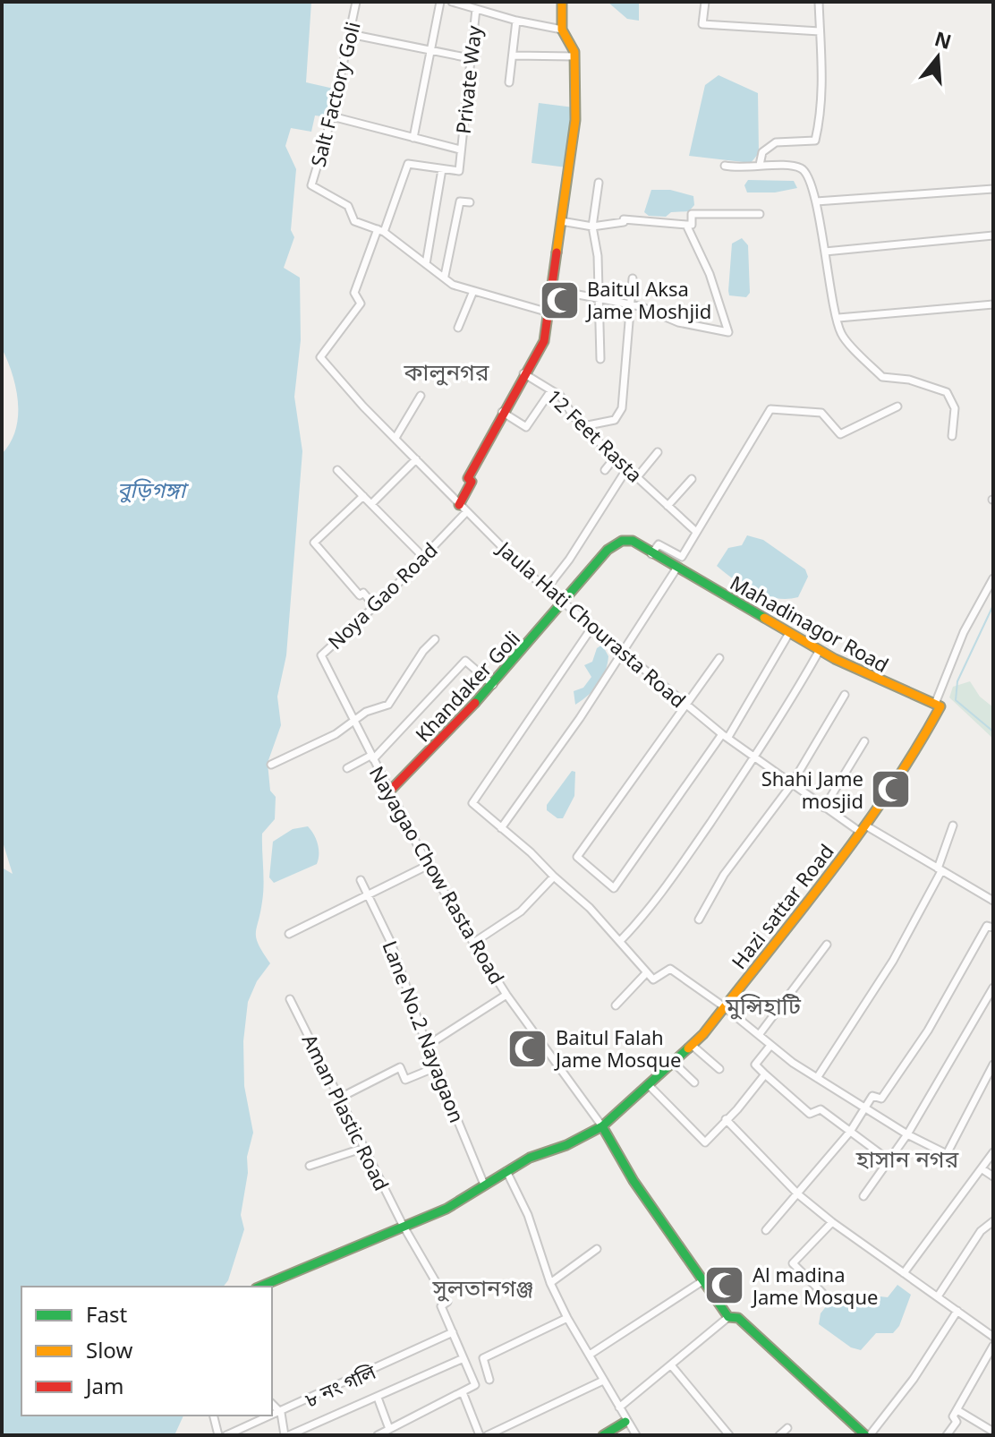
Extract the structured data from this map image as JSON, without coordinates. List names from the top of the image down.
{
  "streets": {
    "street": [
      "Private Way",
      "Salt Factory Goli",
      "12 Feet Rasta",
      "Noya Gao Road",
      "Mahadinagor Road",
      "Jaula Hati Chourasta Road",
      "Khandaker Goli",
      "Nayagao Chow Rasta Road",
      "Hazi sattar Road",
      "Lane No.2 Nayagaon",
      "Aman Plastic Road",
      "৮ নং গলি"
    ]
  },
  "crossings": [
    ["Salt Factory Goli", "Jaula Hati Chourasta Road"],
    ["Noya Gao Road", "Jaula Hati Chourasta Road"],
    ["Noya Gao Road", "Nayagao Chow Rasta Road"],
    ["Mahadinagor Road", "Khandaker Goli"],
    ["Mahadinagor Road", "Hazi sattar Road"],
    ["Jaula Hati Chourasta Road", "Khandaker Goli"],
    ["Jaula Hati Chourasta Road", "Hazi sattar Road"],
    ["Khandaker Goli", "Nayagao Chow Rasta Road"],
    ["Nayagao Chow Rasta Road", "Hazi sattar Road"],
    ["Hazi sattar Road", "Lane No.2 Nayagaon"],
    ["Hazi sattar Road", "Aman Plastic Road"],
    ["Aman Plastic Road", "৮ নং গলি"]
  ],
  "districts": [
    "কালুনগর",
    "মুন্সিহাটি",
    "হাসান নগর",
    "সুলতানগঞ্জ"
  ],
  "water": ["বুড়িগঙ্গা"],
  "places": {
    "mosque": [
      "Baitul Aksa Jame Moshjid",
      "Shahi Jame mosjid",
      "Baitul Falah Jame Mosque",
      "Al madina Jame Mosque"
    ]
  },
  "legend": ["Fast", "Slow", "Jam"],
  "north": "top"
}
